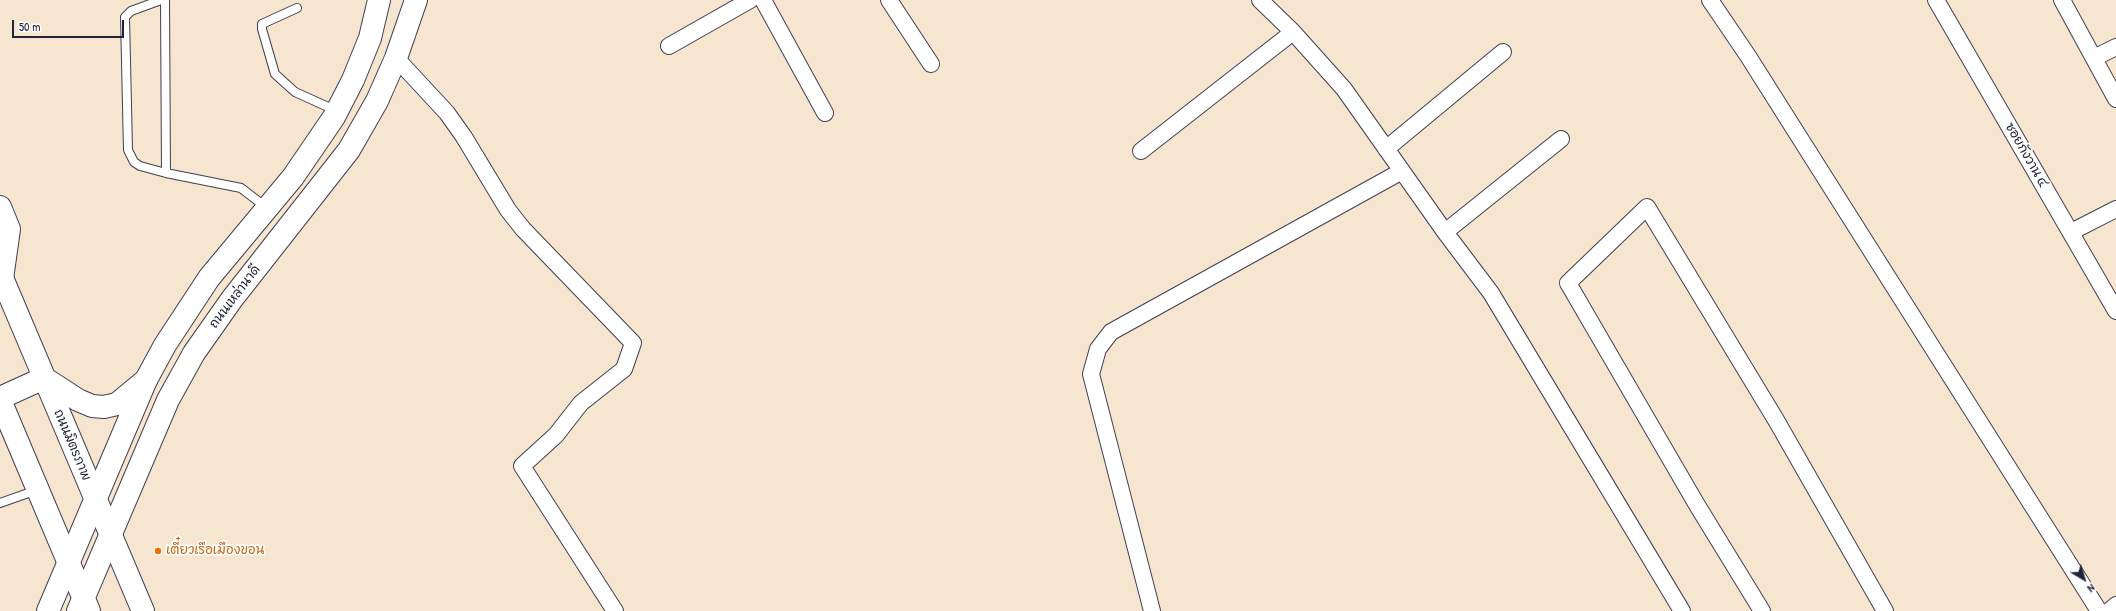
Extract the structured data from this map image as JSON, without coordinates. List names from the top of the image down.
{
  "streets": {
    "main road": ["ถนนเหล่านาดี", "ถนนมิตรภาพ"],
    "street": ["ซอยกังวาน ๔"]
  },
  "crossings": [
    ["ถนนเหล่านาดี", "ถนนมิตรภาพ"]
  ],
  "places": ["เตี๋ยวเรือเมืองขอน"],
  "scale_bar": "50 m",
  "north": "bottom right"
}
